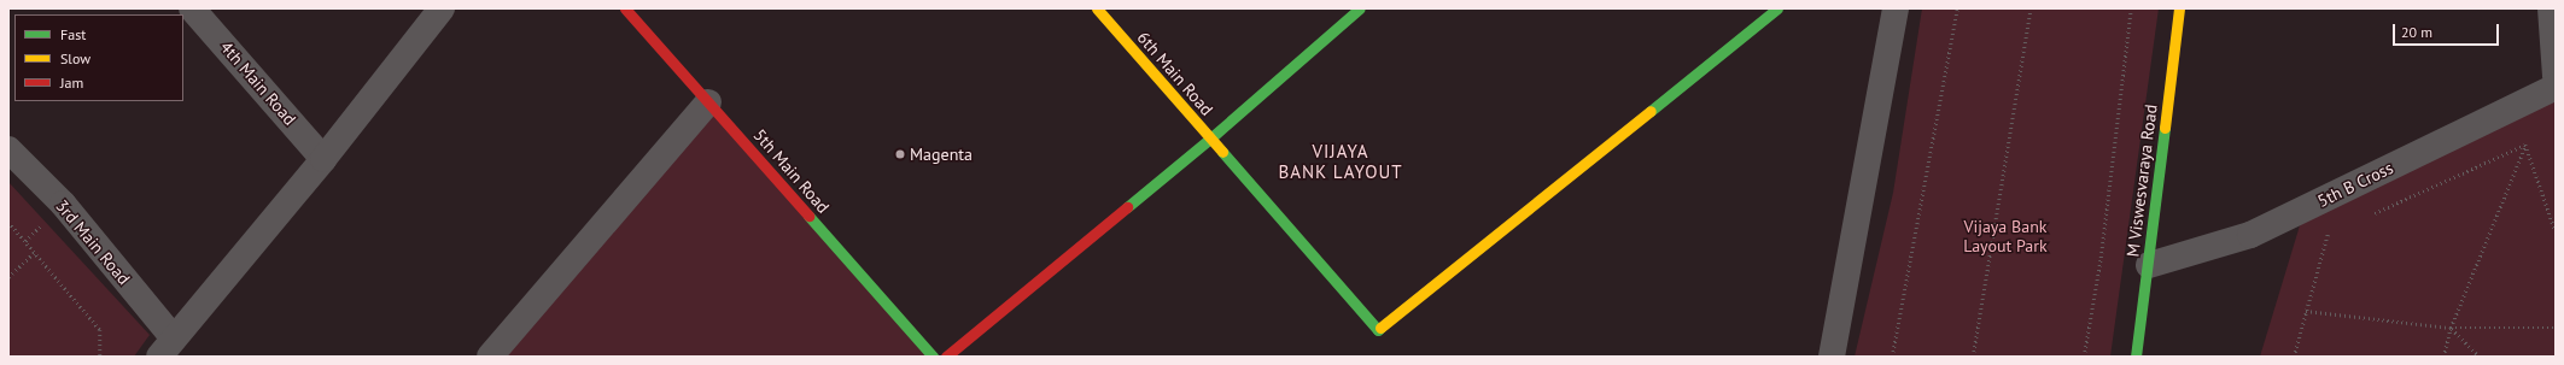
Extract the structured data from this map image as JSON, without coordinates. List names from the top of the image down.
{
  "streets": {
    "street": [
      "6th Main Road",
      "4th Main Road",
      "5th Main Road",
      "M Viswesvaraya Road",
      "5th B Cross",
      "3rd Main Road"
    ]
  },
  "crossings": [
    ["M Viswesvaraya Road", "5th B Cross"]
  ],
  "districts": ["VIJAYA BANK LAYOUT"],
  "parks": ["Vijaya Bank Layout Park"],
  "places": ["Magenta"],
  "legend": ["Fast", "Slow", "Jam"],
  "scale_bar": "20 m"
}
